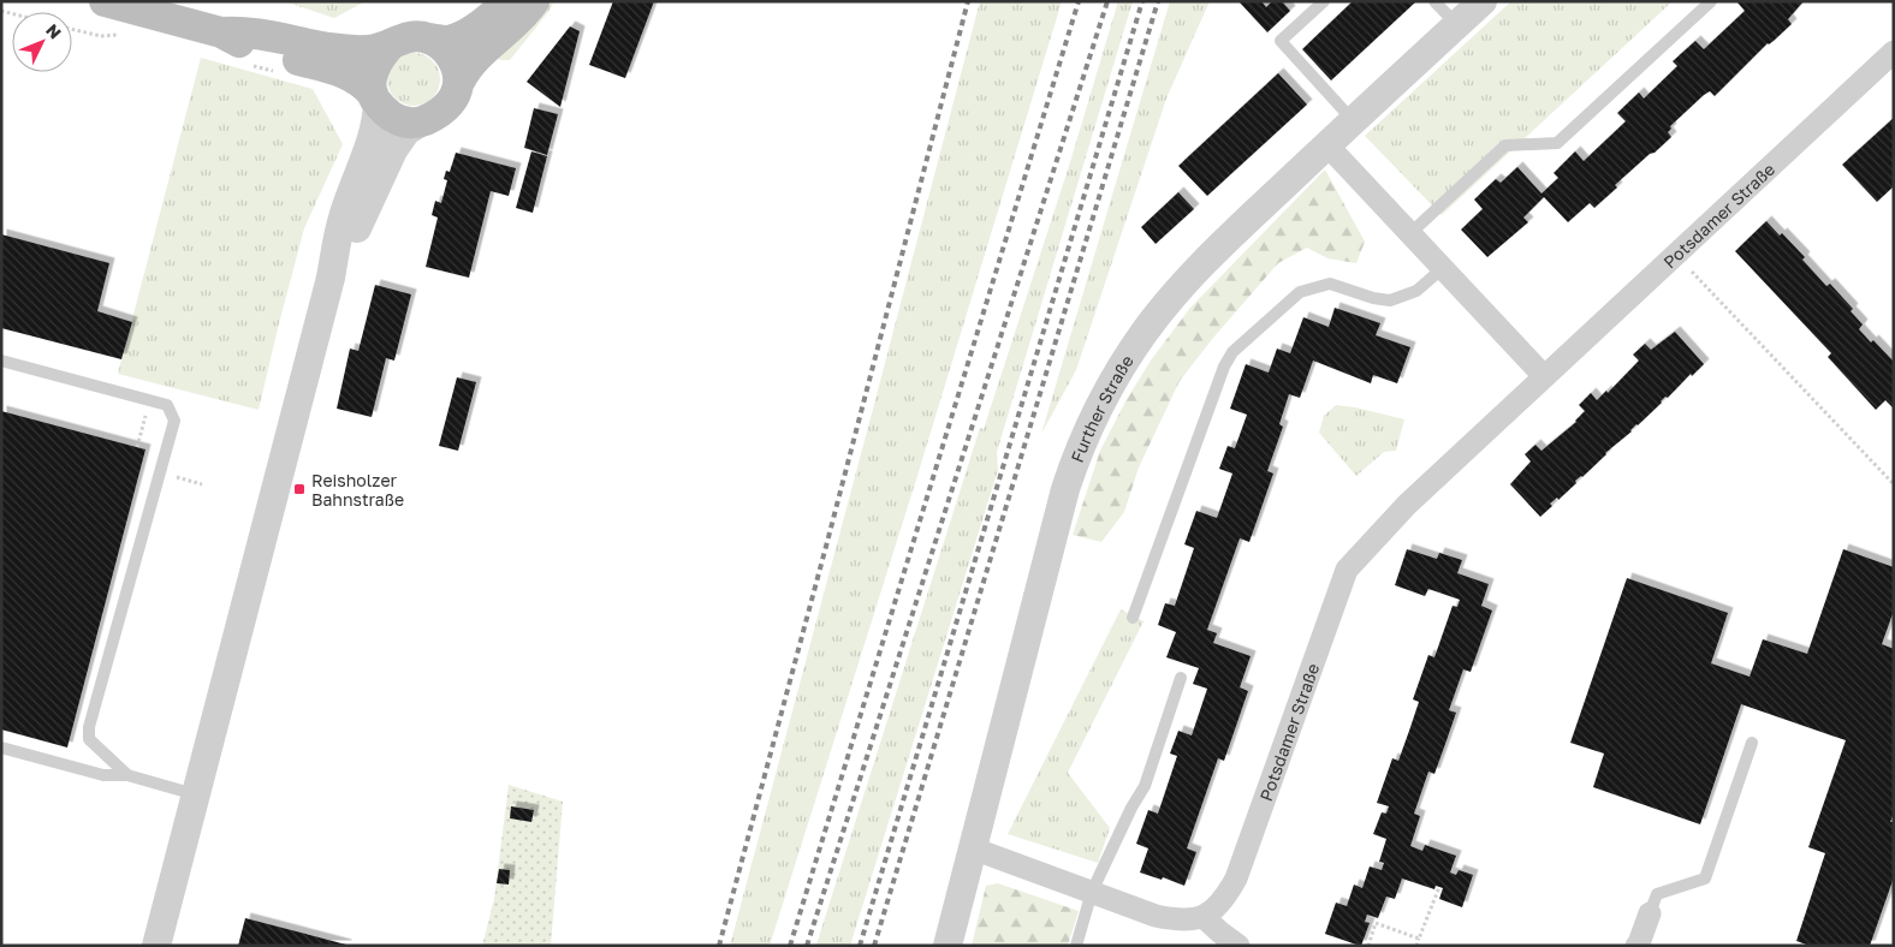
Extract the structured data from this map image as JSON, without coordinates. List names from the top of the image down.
{
  "streets": {
    "street": ["Potsdamer Straße", "Further Straße"]
  },
  "places": {
    "transit": ["Reisholzer Bahnstraße"]
  },
  "north": "top right"
}
